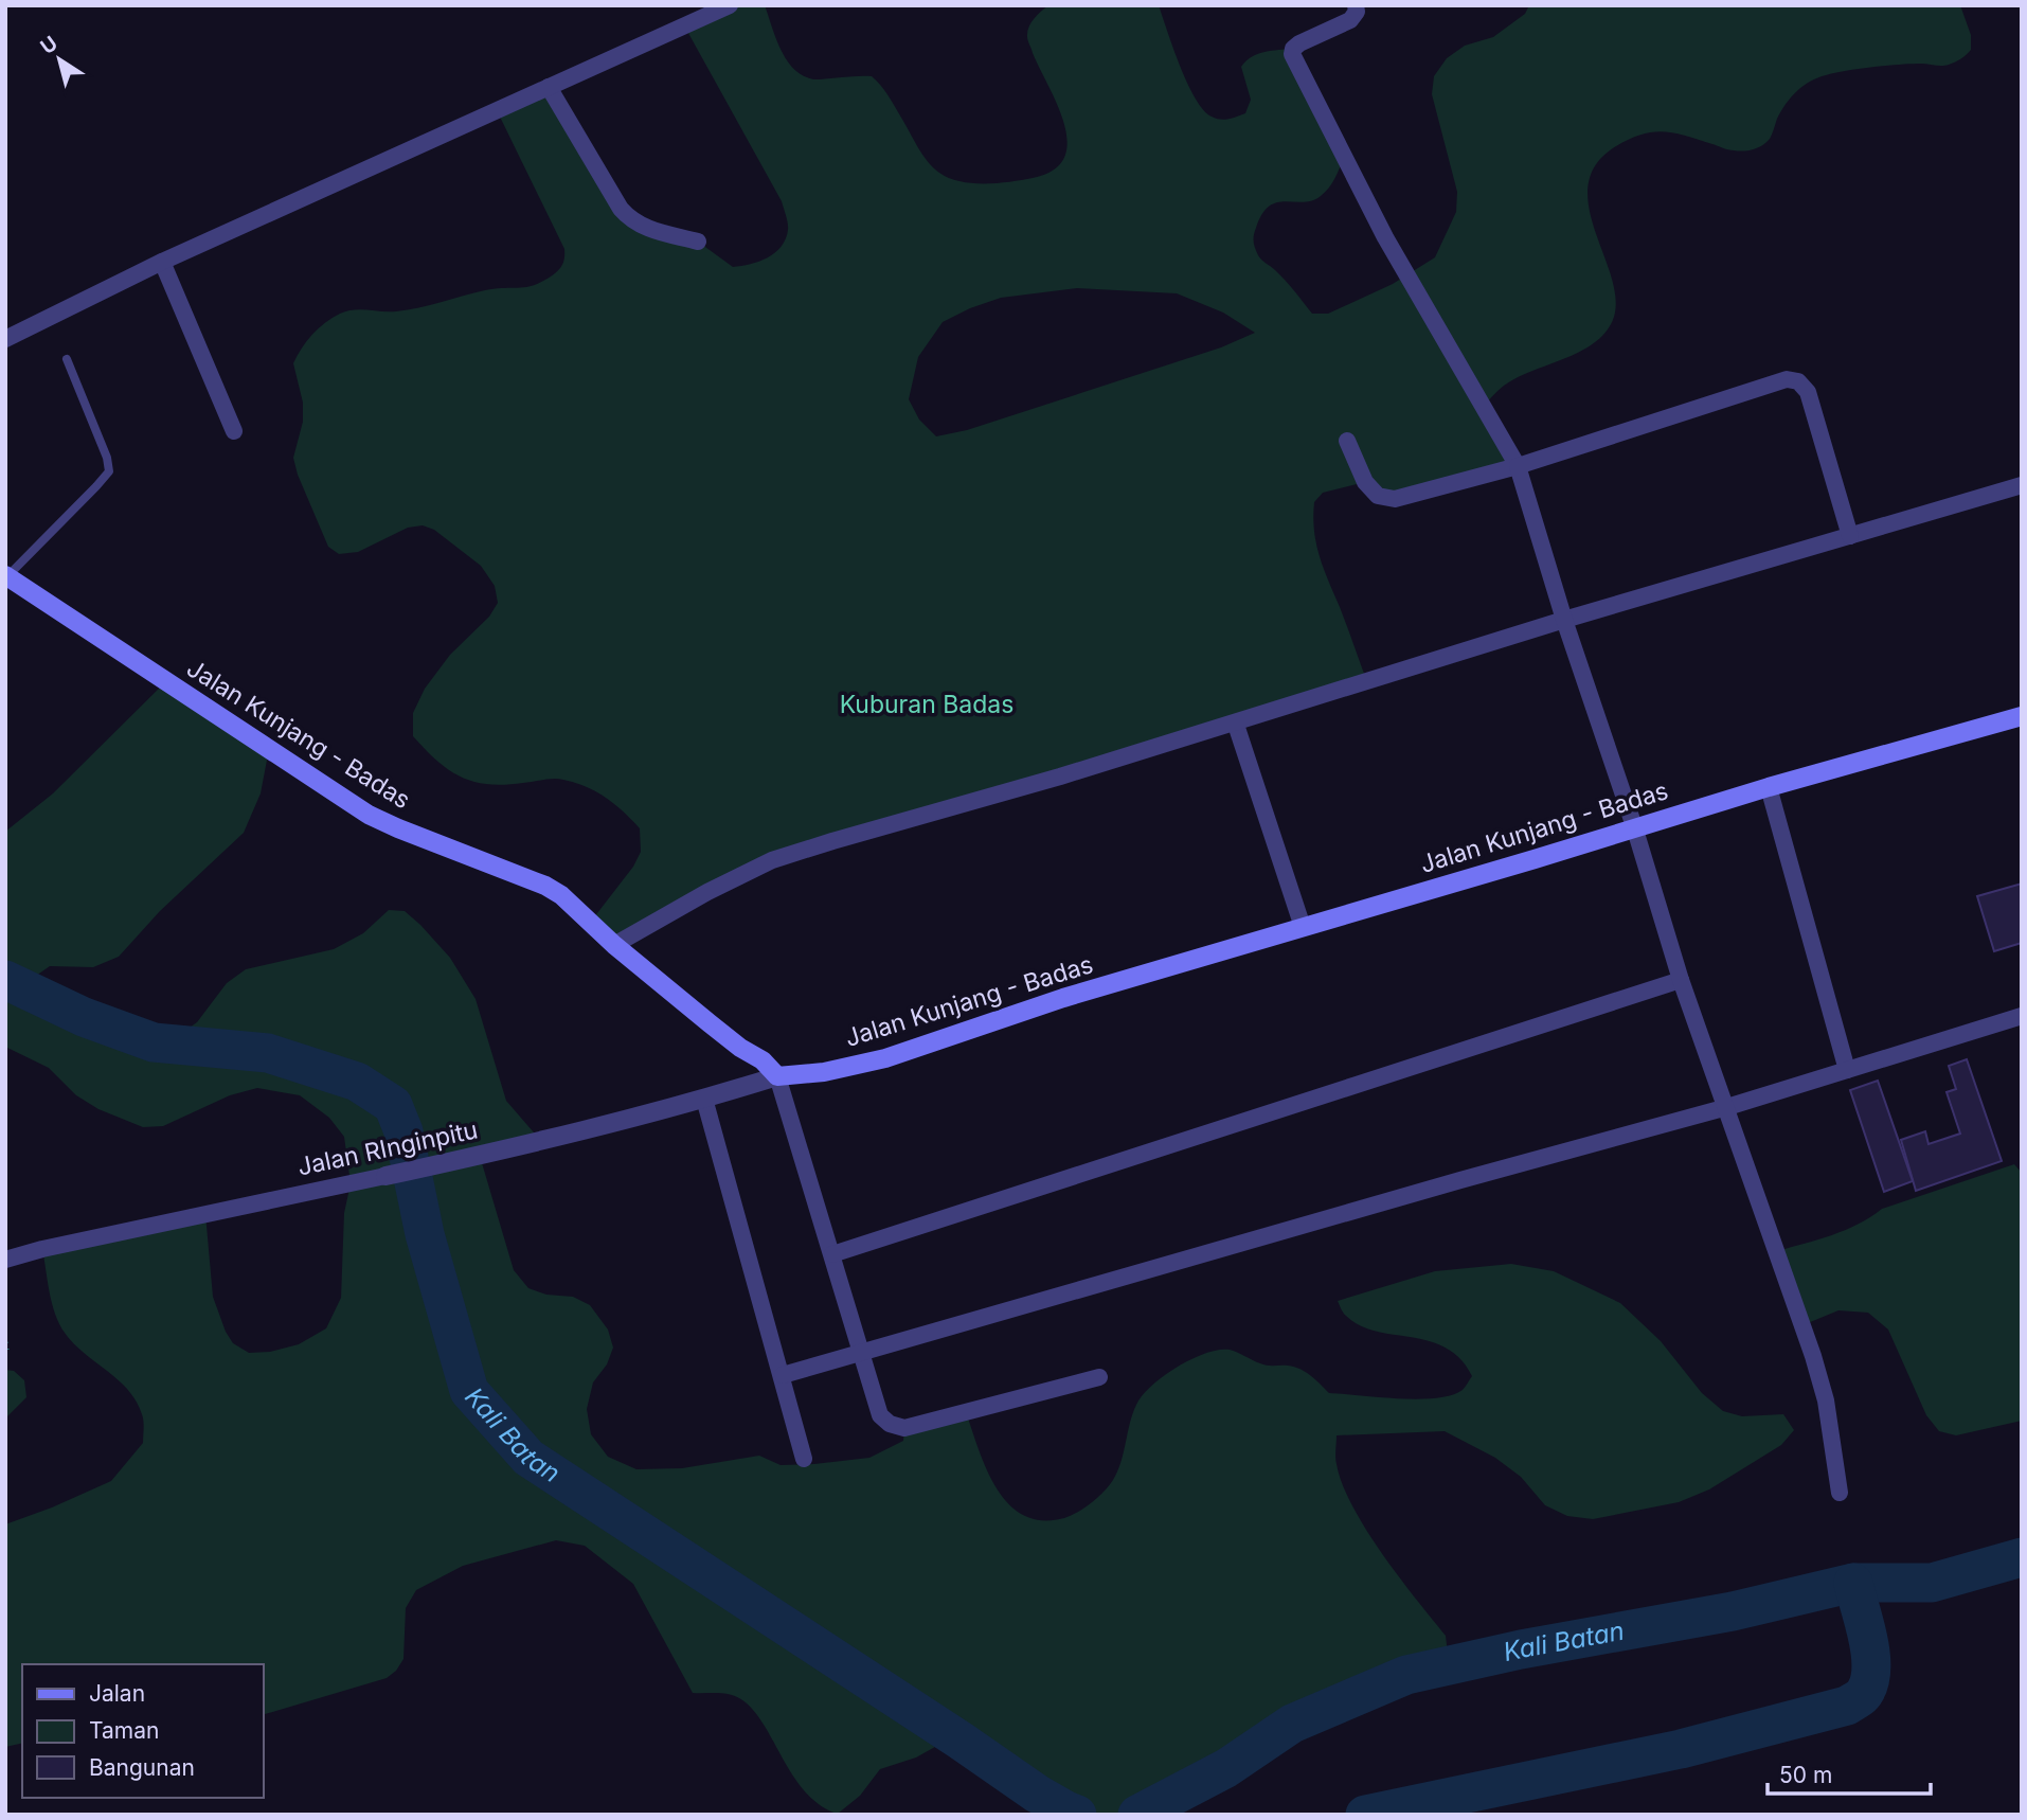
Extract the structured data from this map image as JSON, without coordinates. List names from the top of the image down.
{
  "streets": {
    "main road": ["Jalan Kunjang - Badas"],
    "street": ["Jalan RInginpitu"]
  },
  "crossings": [
    ["Jalan Kunjang - Badas", "Jalan RInginpitu"]
  ],
  "water": ["Kali Batan"],
  "parks": ["Kuburan Badas"],
  "legend": ["Jalan", "Taman", "Bangunan"],
  "scale_bar": "50 m",
  "north": "top left"
}
